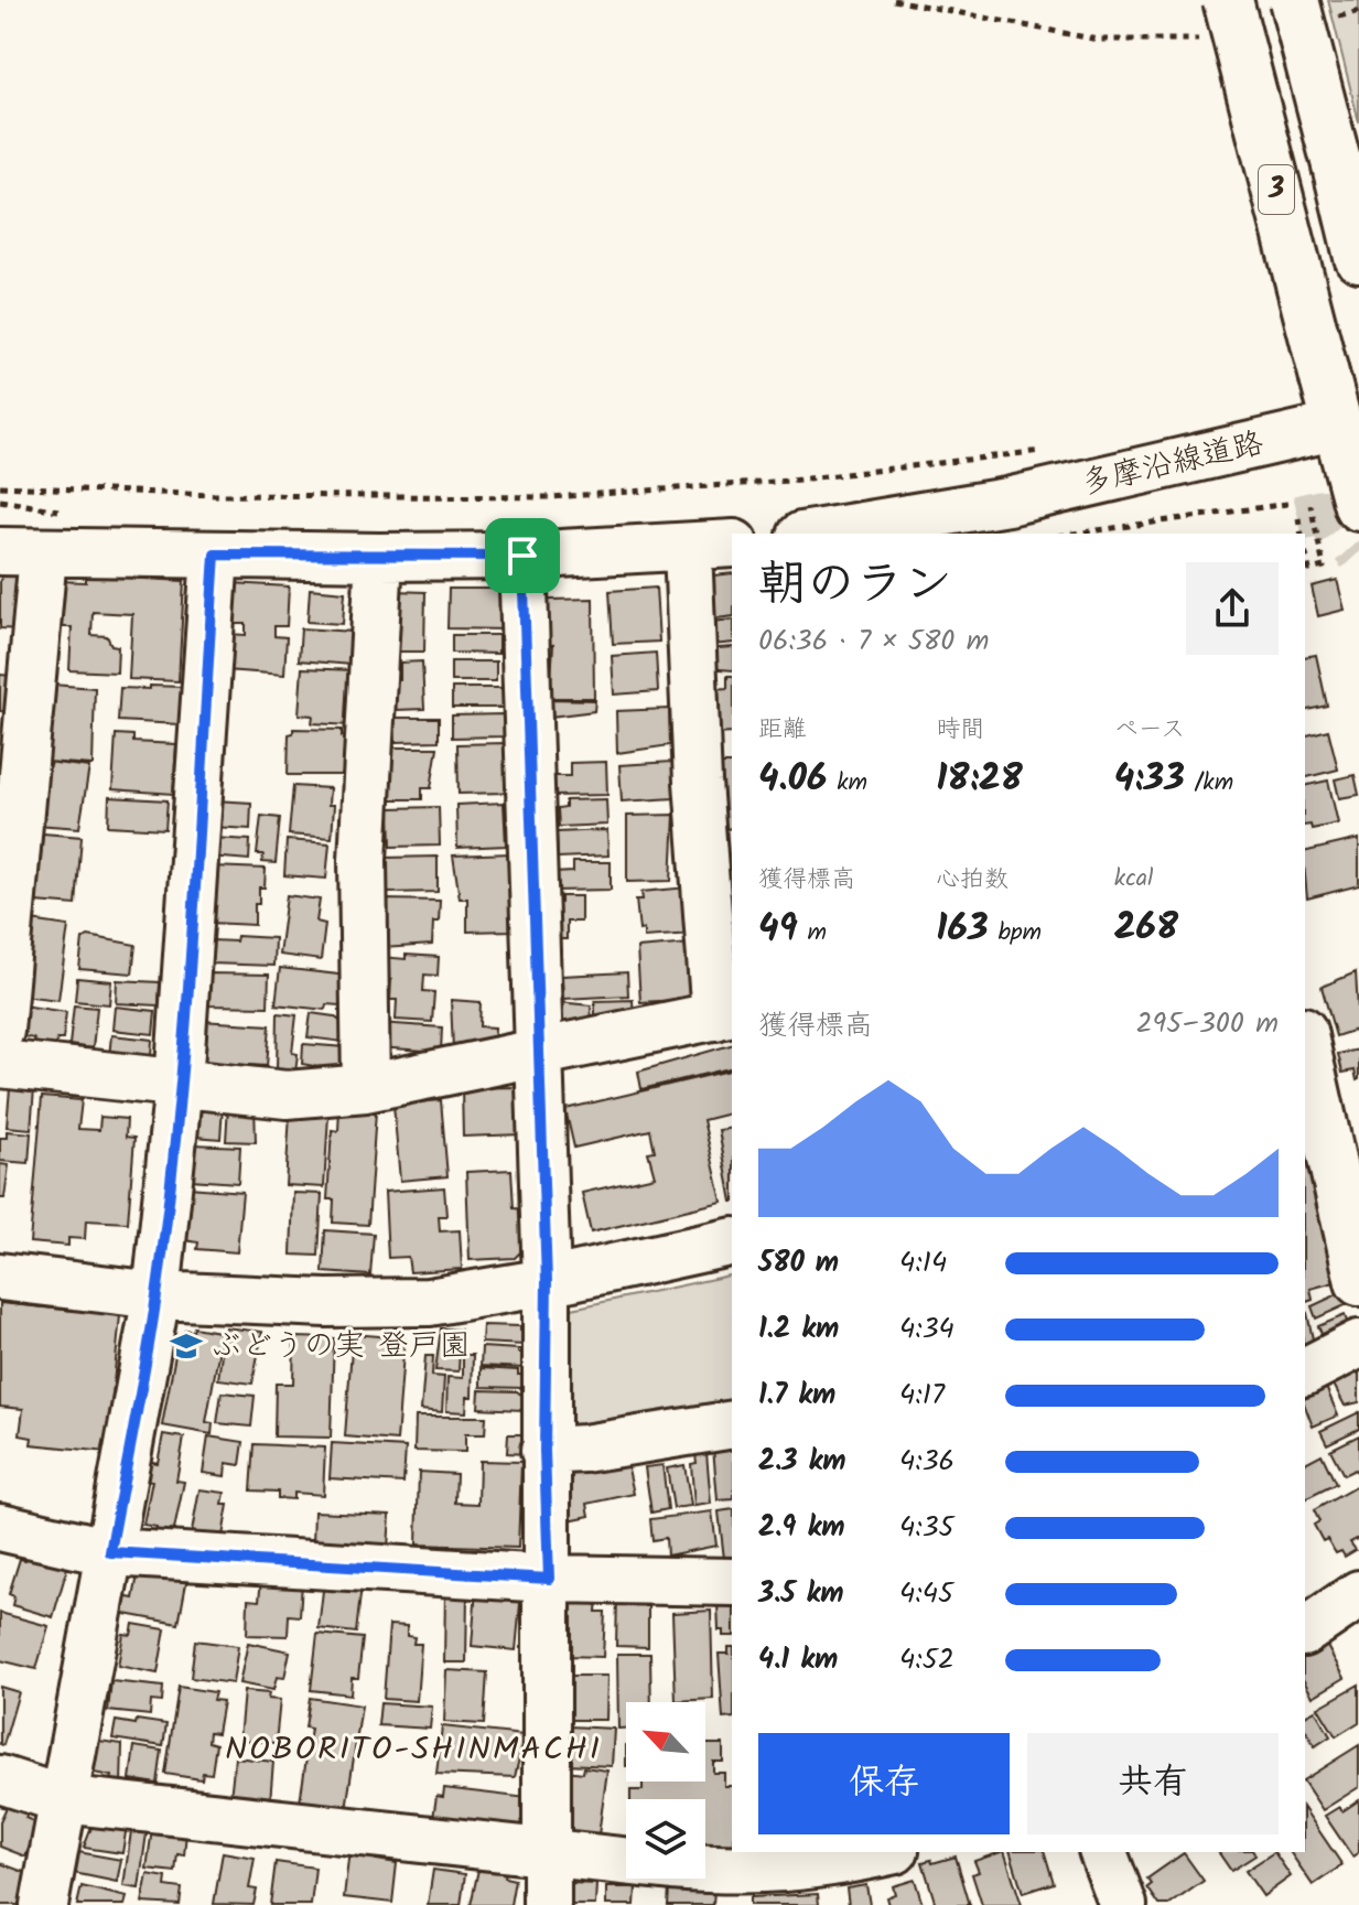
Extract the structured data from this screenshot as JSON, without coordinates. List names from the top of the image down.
{
  "streets": {
    "main road": ["3"],
    "street": ["多摩沿線道路"]
  },
  "crossings": [
    ["3", "多摩沿線道路"]
  ],
  "districts": ["NOBORITO-SHINMACHI"],
  "places": {
    "school or university": ["ぶどうの実 登戸園"]
  },
  "north": "top left",
  "page": {
    "heading": ["朝のラン", "06:36 · 7 × 580 m"],
    "stats": [
      ["距離", "4.06 km"],
      ["時間", "18:28"],
      ["ペース", "4:33 /km"],
      ["獲得標高", "49 m"],
      ["心拍数", "163 bpm"],
      ["kcal", "268"]
    ],
    "chart": ["獲得標高", "295–300 m"],
    "list": [
      {
        "name": "580 m",
        "note": "4:14"
      },
      {
        "name": "1.2 km",
        "note": "4:34"
      },
      {
        "name": "1.7 km",
        "note": "4:17"
      },
      {
        "name": "2.3 km",
        "note": "4:36"
      },
      {
        "name": "2.9 km",
        "note": "4:35"
      },
      {
        "name": "3.5 km",
        "note": "4:45"
      },
      {
        "name": "4.1 km",
        "note": "4:52"
      }
    ],
    "buttons": ["保存", "共有"]
  }
}
